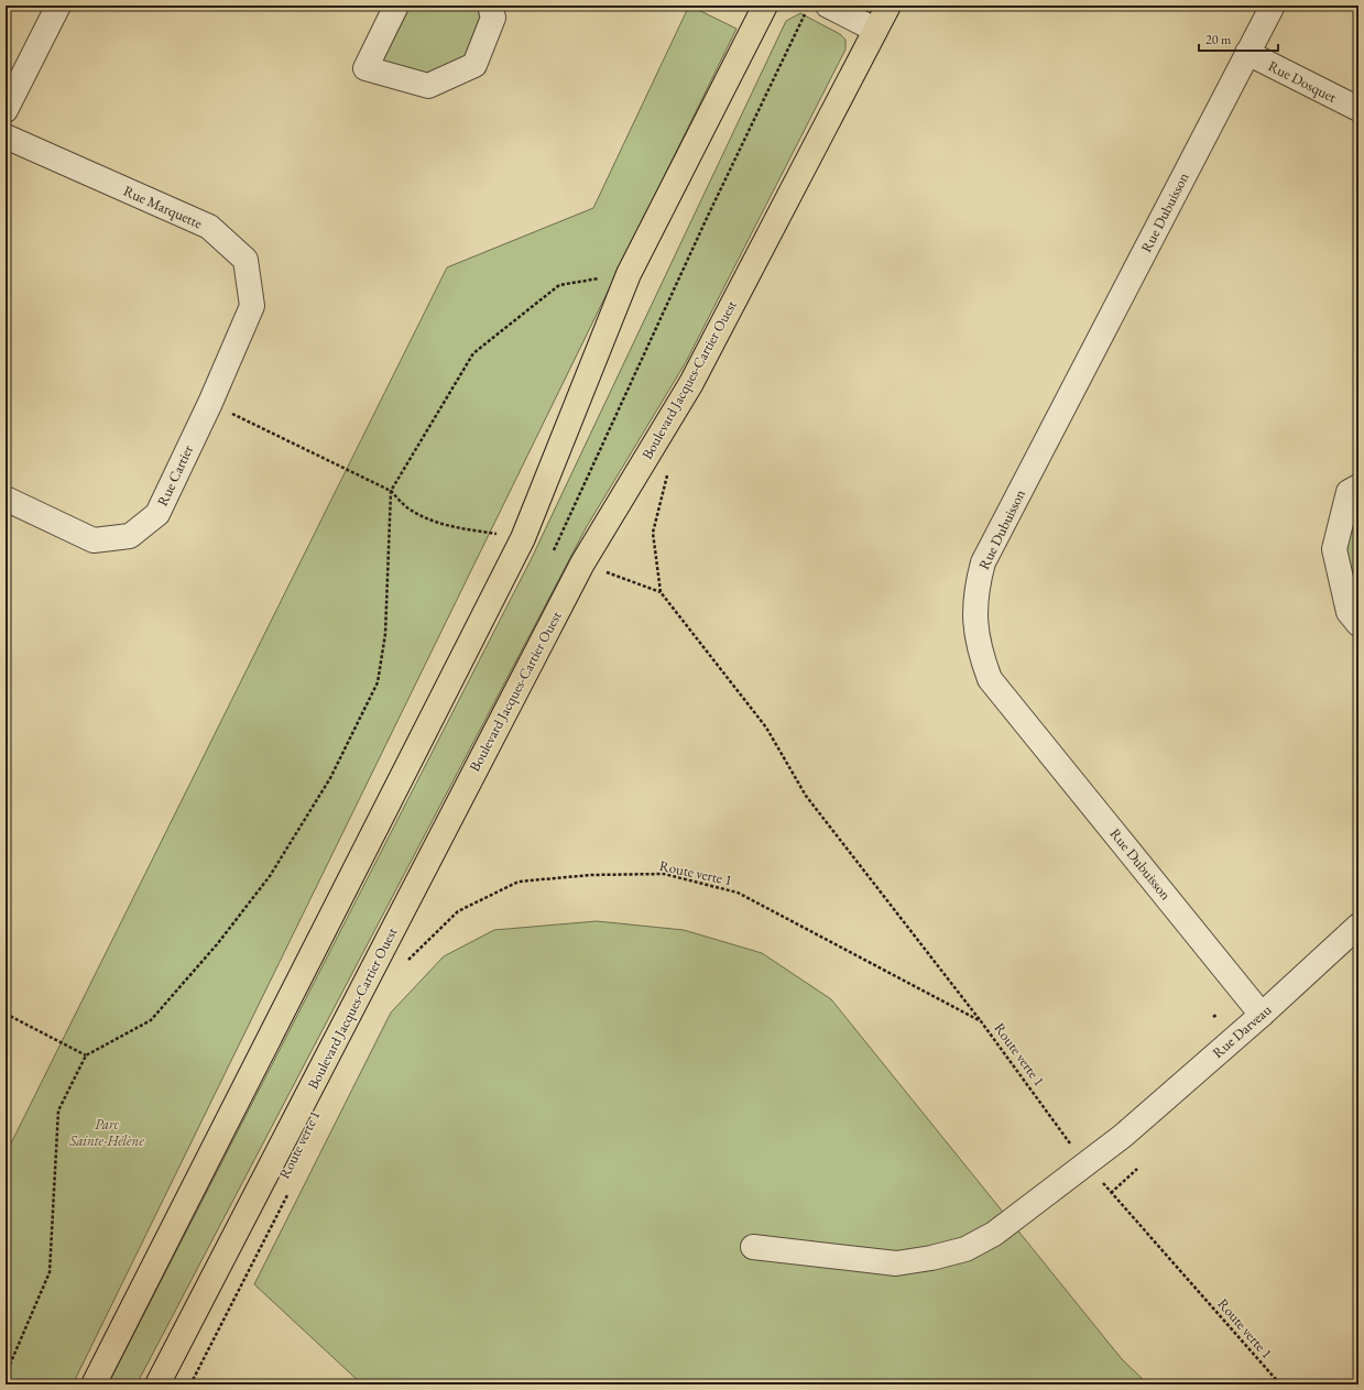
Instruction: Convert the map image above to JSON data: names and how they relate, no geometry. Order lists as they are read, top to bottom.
{
  "streets": {
    "main road": ["Boulevard Jacques-Cartier Ouest"],
    "street": [
      "Rue Dosquet",
      "Rue Marquette",
      "Rue Dubuisson",
      "Rue Cartier",
      "Rue Darveau"
    ],
    "path": ["Route verte 1"]
  },
  "crossings": [
    ["Rue Dosquet", "Rue Dubuisson"],
    ["Rue Marquette", "Rue Cartier"],
    ["Rue Dubuisson", "Rue Darveau"],
    ["Route verte 1", "Rue Darveau"]
  ],
  "parks": ["Parc Sainte-Hélène"],
  "scale_bar": "20 m"
}
